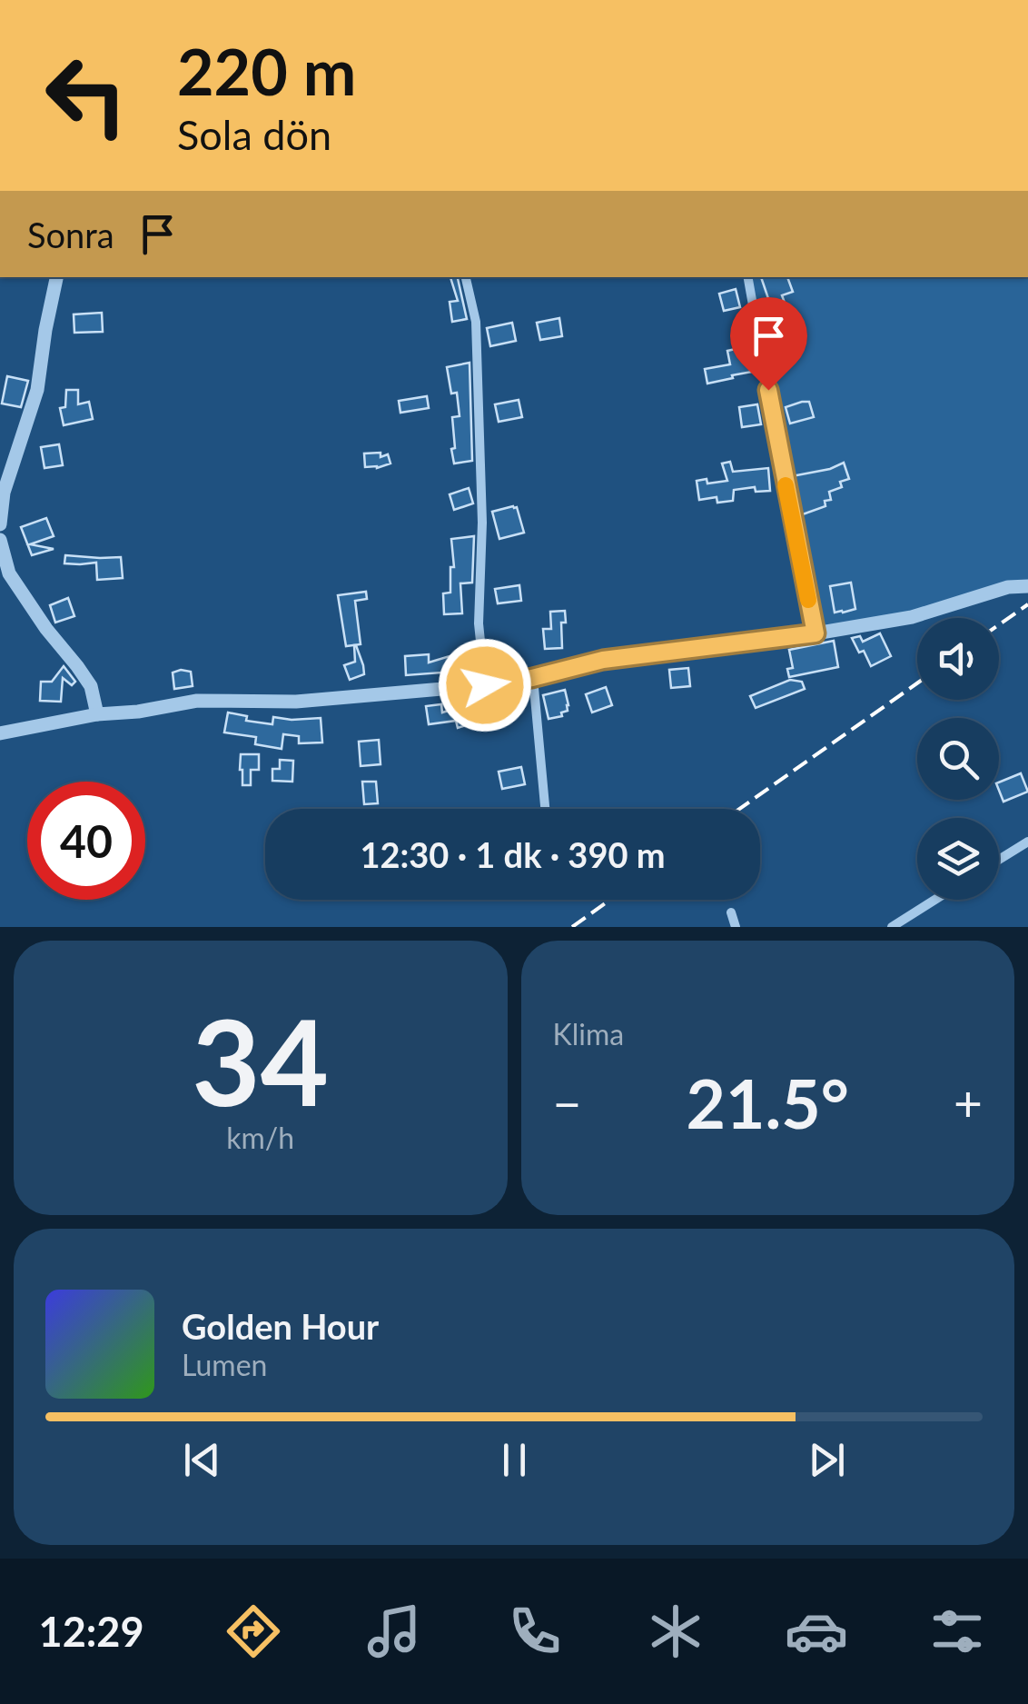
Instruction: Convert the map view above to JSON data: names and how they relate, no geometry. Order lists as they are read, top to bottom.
{
  "page": {
    "turn": ["220 m", "Sola dön"],
    "then": "Sonra",
    "limit": "40",
    "trip": "12:30 · 1 dk · 390 m",
    "tile": [
      ["34", "km/h"],
      "Klima"
    ],
    "heat": ["−", "21.5°", "+"],
    "song": ["Golden Hour", "Lumen"],
    "tabs": "12:29"
  }
}
